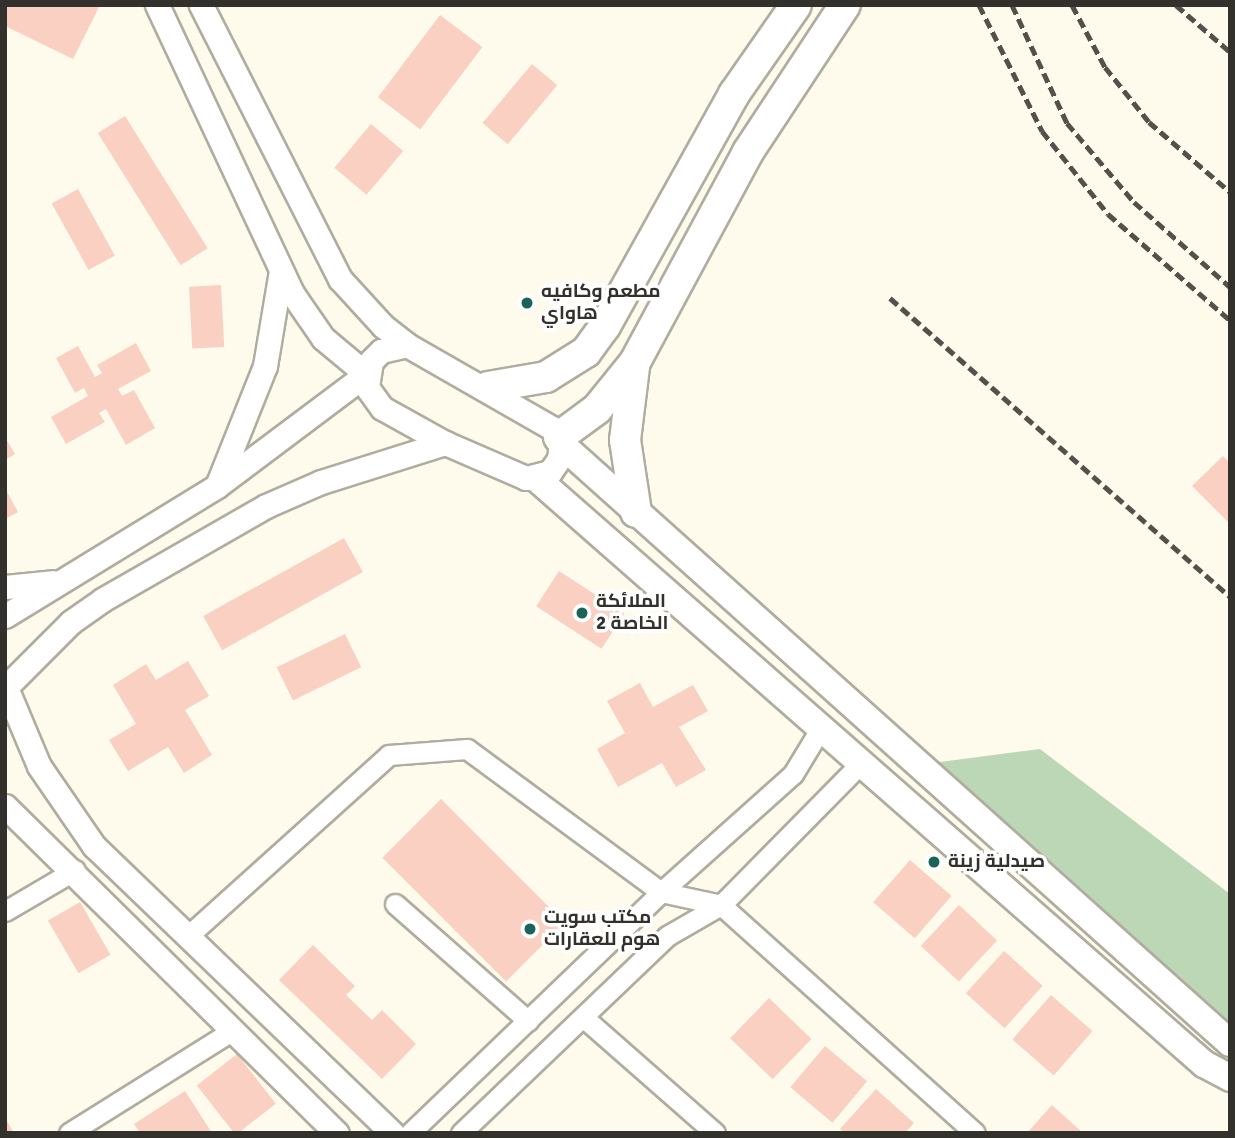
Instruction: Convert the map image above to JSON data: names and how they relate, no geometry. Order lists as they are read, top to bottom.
{
  "places": [
    "مطعم وكافيه هاواي",
    "الملائكة الخاصة 2",
    "صيدلية زينة",
    "مكتب سويت هوم للعقارات"
  ]
}
